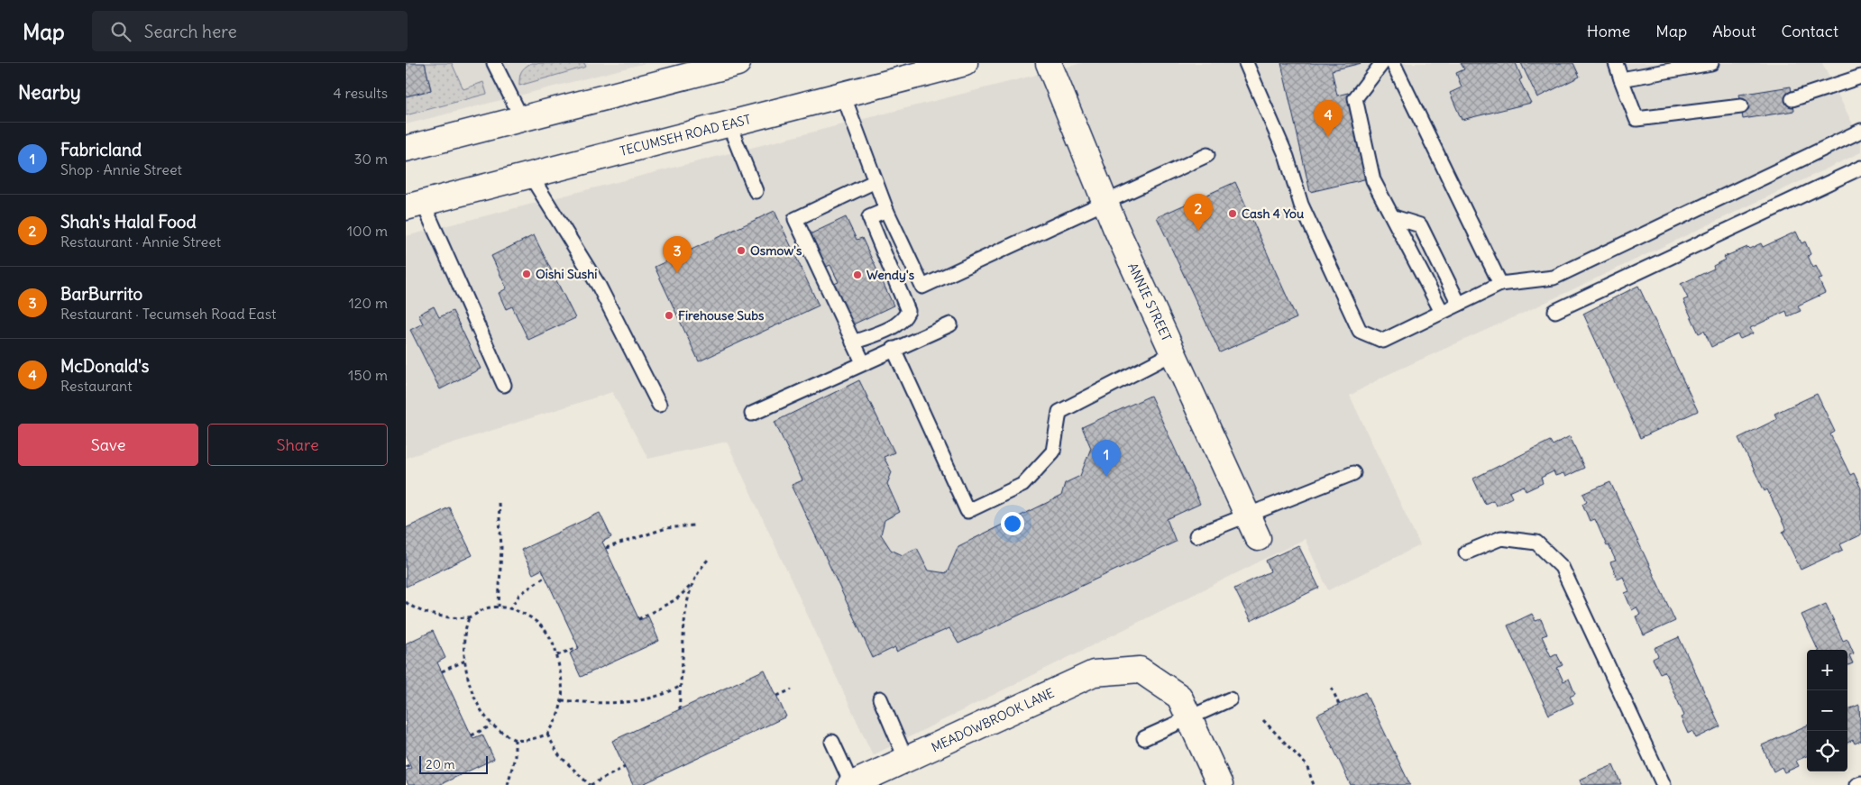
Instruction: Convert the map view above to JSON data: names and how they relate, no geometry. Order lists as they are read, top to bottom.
{
  "streets": {
    "street": ["TECUMSEH ROAD EAST", "ANNIE STREET", "MEADOWBROOK LANE"]
  },
  "places": [
    "Cash 4 You",
    "Osmow's",
    "Oishi Sushi",
    "Wendy's",
    "Firehouse Subs"
  ],
  "scale_bar": "20 m",
  "page": {
    "header": "Map",
    "search": "Search here",
    "nav": [
      "Home",
      "Map",
      "About",
      "Contact"
    ],
    "heading": ["Nearby", "4 results"],
    "pins": [
      "4",
      "2",
      "3",
      "1"
    ],
    "list": [
      {
        "mark": "1",
        "name": "Fabricland",
        "note": "Shop · Annie Street",
        "value": "30 m"
      },
      {
        "mark": "2",
        "name": "Shah's Halal Food",
        "note": "Restaurant · Annie Street",
        "value": "100 m"
      },
      {
        "mark": "3",
        "name": "BarBurrito",
        "note": "Restaurant · Tecumseh Road East",
        "value": "120 m"
      },
      {
        "mark": "4",
        "name": "McDonald's",
        "note": "Restaurant",
        "value": "150 m"
      }
    ],
    "buttons": ["Save", "Share"],
    "map_buttons": ["+", "−"],
    "scale": "20 m"
  }
}
